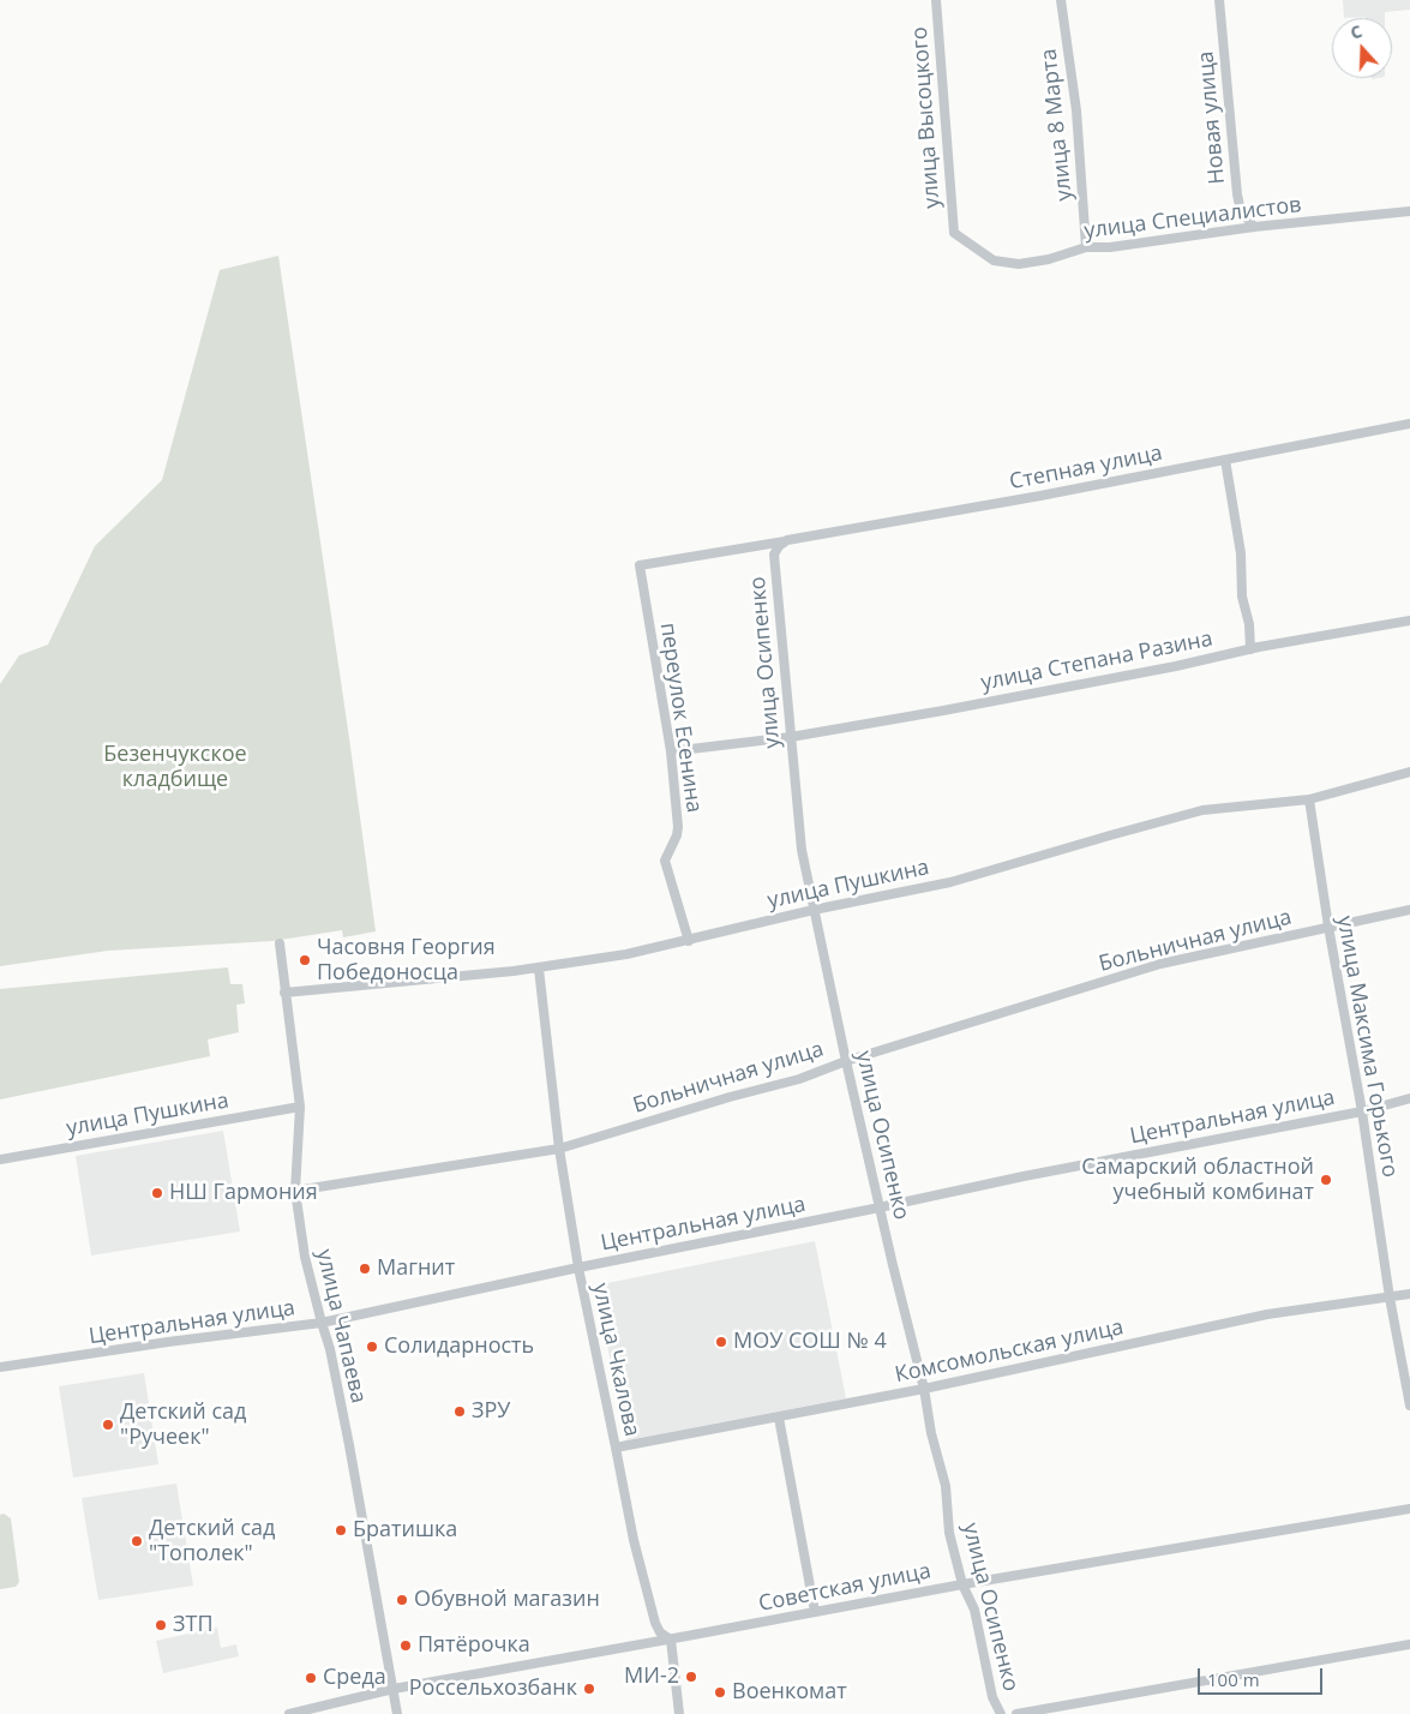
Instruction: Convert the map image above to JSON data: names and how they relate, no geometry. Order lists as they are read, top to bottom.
{
  "streets": {
    "street": [
      "улица Высоцкого",
      "Новая улица",
      "улица 8 Марта",
      "улица Специалистов",
      "Степная улица",
      "улица Степана Разина",
      "улица Осипенко",
      "переулок Есенина",
      "улица Пушкина",
      "Больничная улица",
      "улица Максима Горького",
      "Центральная улица",
      "улица Чапаева",
      "Комсомольская улица",
      "улица Чкалова",
      "Советская улица"
    ]
  },
  "crossings": [
    ["улица Высоцкого", "улица Специалистов"],
    ["Новая улица", "улица Специалистов"],
    ["улица 8 Марта", "улица Специалистов"],
    ["Степная улица", "улица Осипенко"],
    ["Степная улица", "переулок Есенина"],
    ["улица Степана Разина", "улица Осипенко"],
    ["улица Степана Разина", "переулок Есенина"],
    ["улица Осипенко", "улица Пушкина"],
    ["улица Осипенко", "Больничная улица"],
    ["улица Осипенко", "Центральная улица"],
    ["улица Осипенко", "Комсомольская улица"],
    ["улица Осипенко", "Советская улица"],
    ["переулок Есенина", "улица Пушкина"],
    ["улица Пушкина", "улица Максима Горького"],
    ["улица Пушкина", "улица Чапаева"],
    ["улица Пушкина", "улица Чкалова"],
    ["Больничная улица", "улица Максима Горького"],
    ["Больничная улица", "улица Чапаева"],
    ["Больничная улица", "улица Чкалова"],
    ["улица Максима Горького", "Центральная улица"],
    ["улица Максима Горького", "Комсомольская улица"],
    ["Центральная улица", "улица Чапаева"],
    ["Центральная улица", "улица Чкалова"],
    ["улица Чапаева", "Советская улица"],
    ["Комсомольская улица", "улица Чкалова"],
    ["улица Чкалова", "Советская улица"]
  ],
  "parks": ["Безенчукское кладбище"],
  "places": [
    "Часовня Георгия Победоносца",
    "Самарский областной учебный комбинат",
    "НШ Гармония",
    "Магнит",
    "МОУ СОШ № 4",
    "Солидарность",
    "ЗРУ",
    "Детский сад \"Ручеек\"",
    "Братишка",
    "Детский сад \"Тополек\"",
    "Обувной магазин",
    "ЗТП",
    "Пятёрочка",
    "МИ-2",
    "Среда",
    "Россельхозбанк",
    "Военкомат"
  ],
  "scale_bar": "100 m",
  "north": "top"
}
